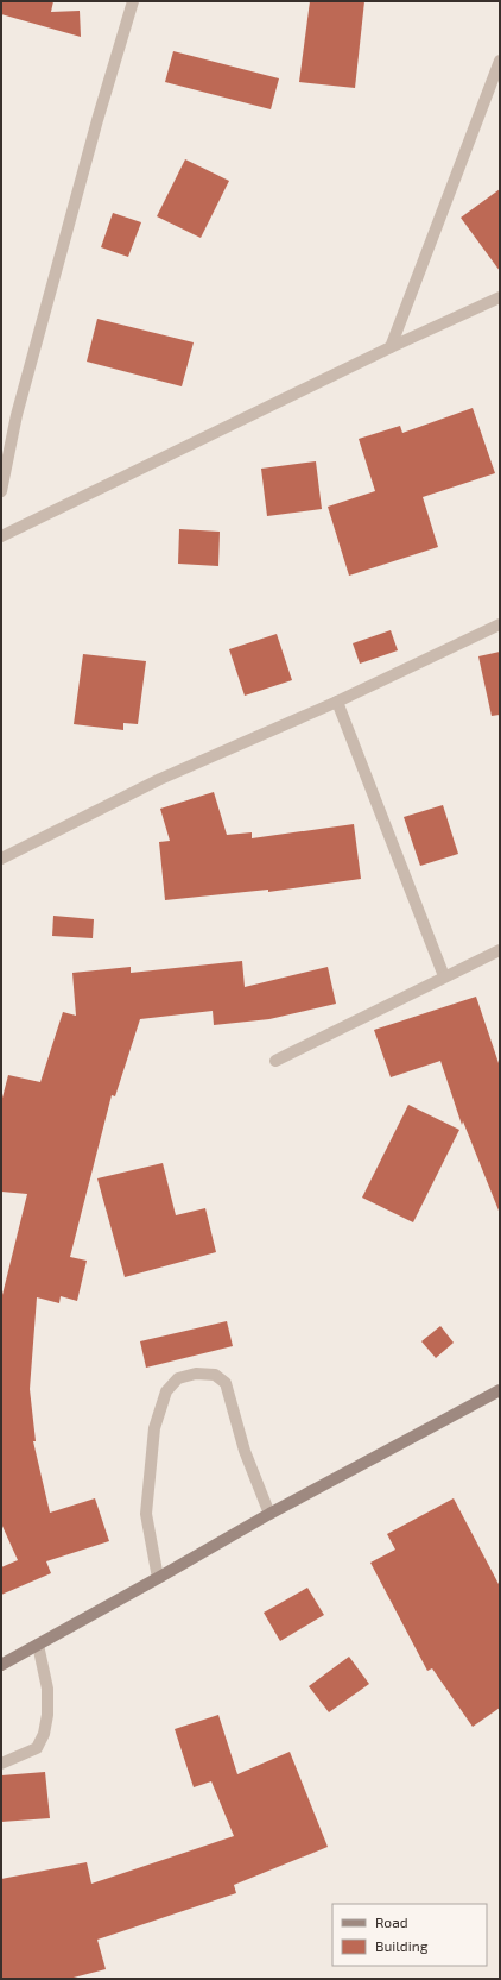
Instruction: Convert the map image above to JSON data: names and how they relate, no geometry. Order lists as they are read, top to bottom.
{
  "legend": ["Road", "Building"]
}
